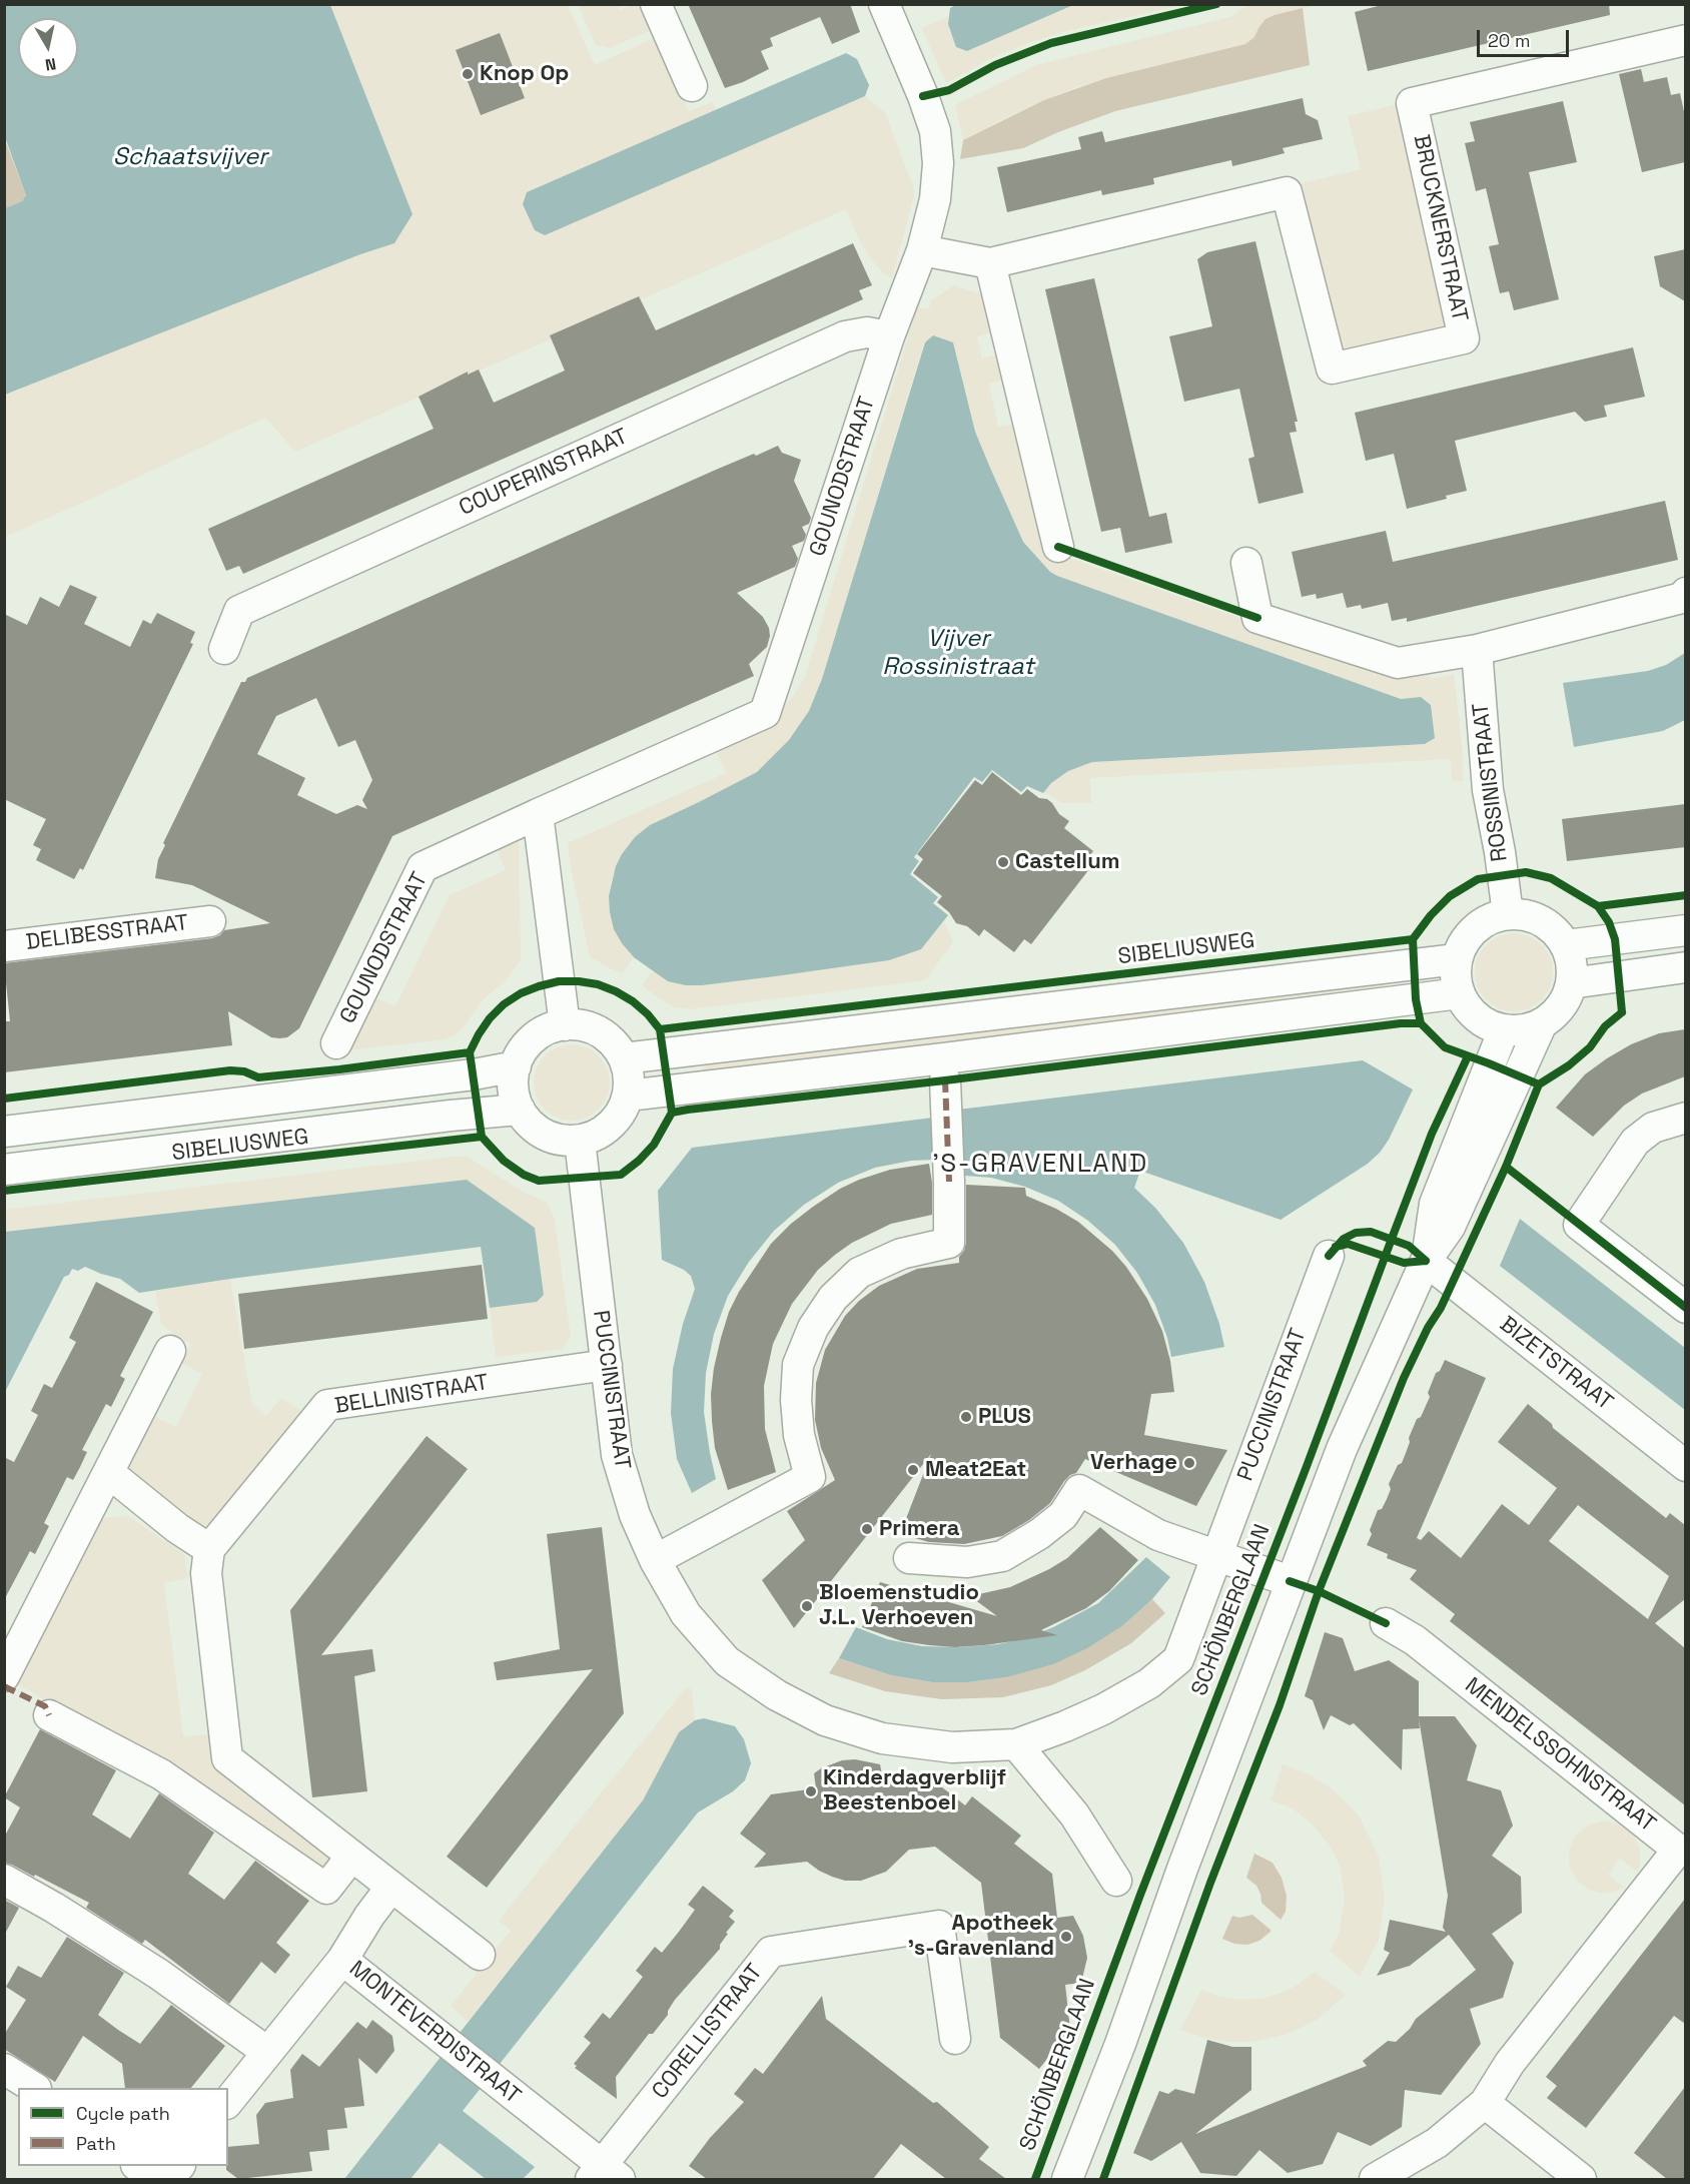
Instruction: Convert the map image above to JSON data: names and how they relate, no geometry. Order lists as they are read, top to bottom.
{
  "streets": {
    "street": [
      "BRUCKNERSTRAAT",
      "COUPERINSTRAAT",
      "GOUNODSTRAAT",
      "ROSSINISTRAAT",
      "DELIBESSTRAAT",
      "SIBELIUSWEG",
      "BIZETSTRAAT",
      "PUCCINISTRAAT",
      "BELLINISTRAAT",
      "SCHÖNBERGLAAN",
      "MENDELSSOHNSTRAAT",
      "CORELLISTRAAT",
      "MONTEVERDISTRAAT"
    ]
  },
  "crossings": [
    ["BRUCKNERSTRAAT", "GOUNODSTRAAT"],
    ["COUPERINSTRAAT", "GOUNODSTRAAT"],
    ["ROSSINISTRAAT", "SIBELIUSWEG"],
    ["ROSSINISTRAAT", "SCHÖNBERGLAAN"],
    ["SIBELIUSWEG", "PUCCINISTRAAT"],
    ["SIBELIUSWEG", "SCHÖNBERGLAAN"],
    ["BIZETSTRAAT", "SCHÖNBERGLAAN"],
    ["PUCCINISTRAAT", "BELLINISTRAAT"],
    ["CORELLISTRAAT", "MONTEVERDISTRAAT"]
  ],
  "districts": ["'S-GRAVENLAND"],
  "water": ["Schaatsvijver", "Vijver Rossinistraat"],
  "places": [
    "Knop Op",
    "Castellum",
    "PLUS",
    "Verhage",
    "Meat2Eat",
    "Primera",
    "Bloemenstudio J.L. Verhoeven",
    "Kinderdagverblijf Beestenboel",
    "Apotheek 's-Gravenland"
  ],
  "legend": ["Cycle path", "Path"],
  "scale_bar": "20 m",
  "north": "bottom"
}
